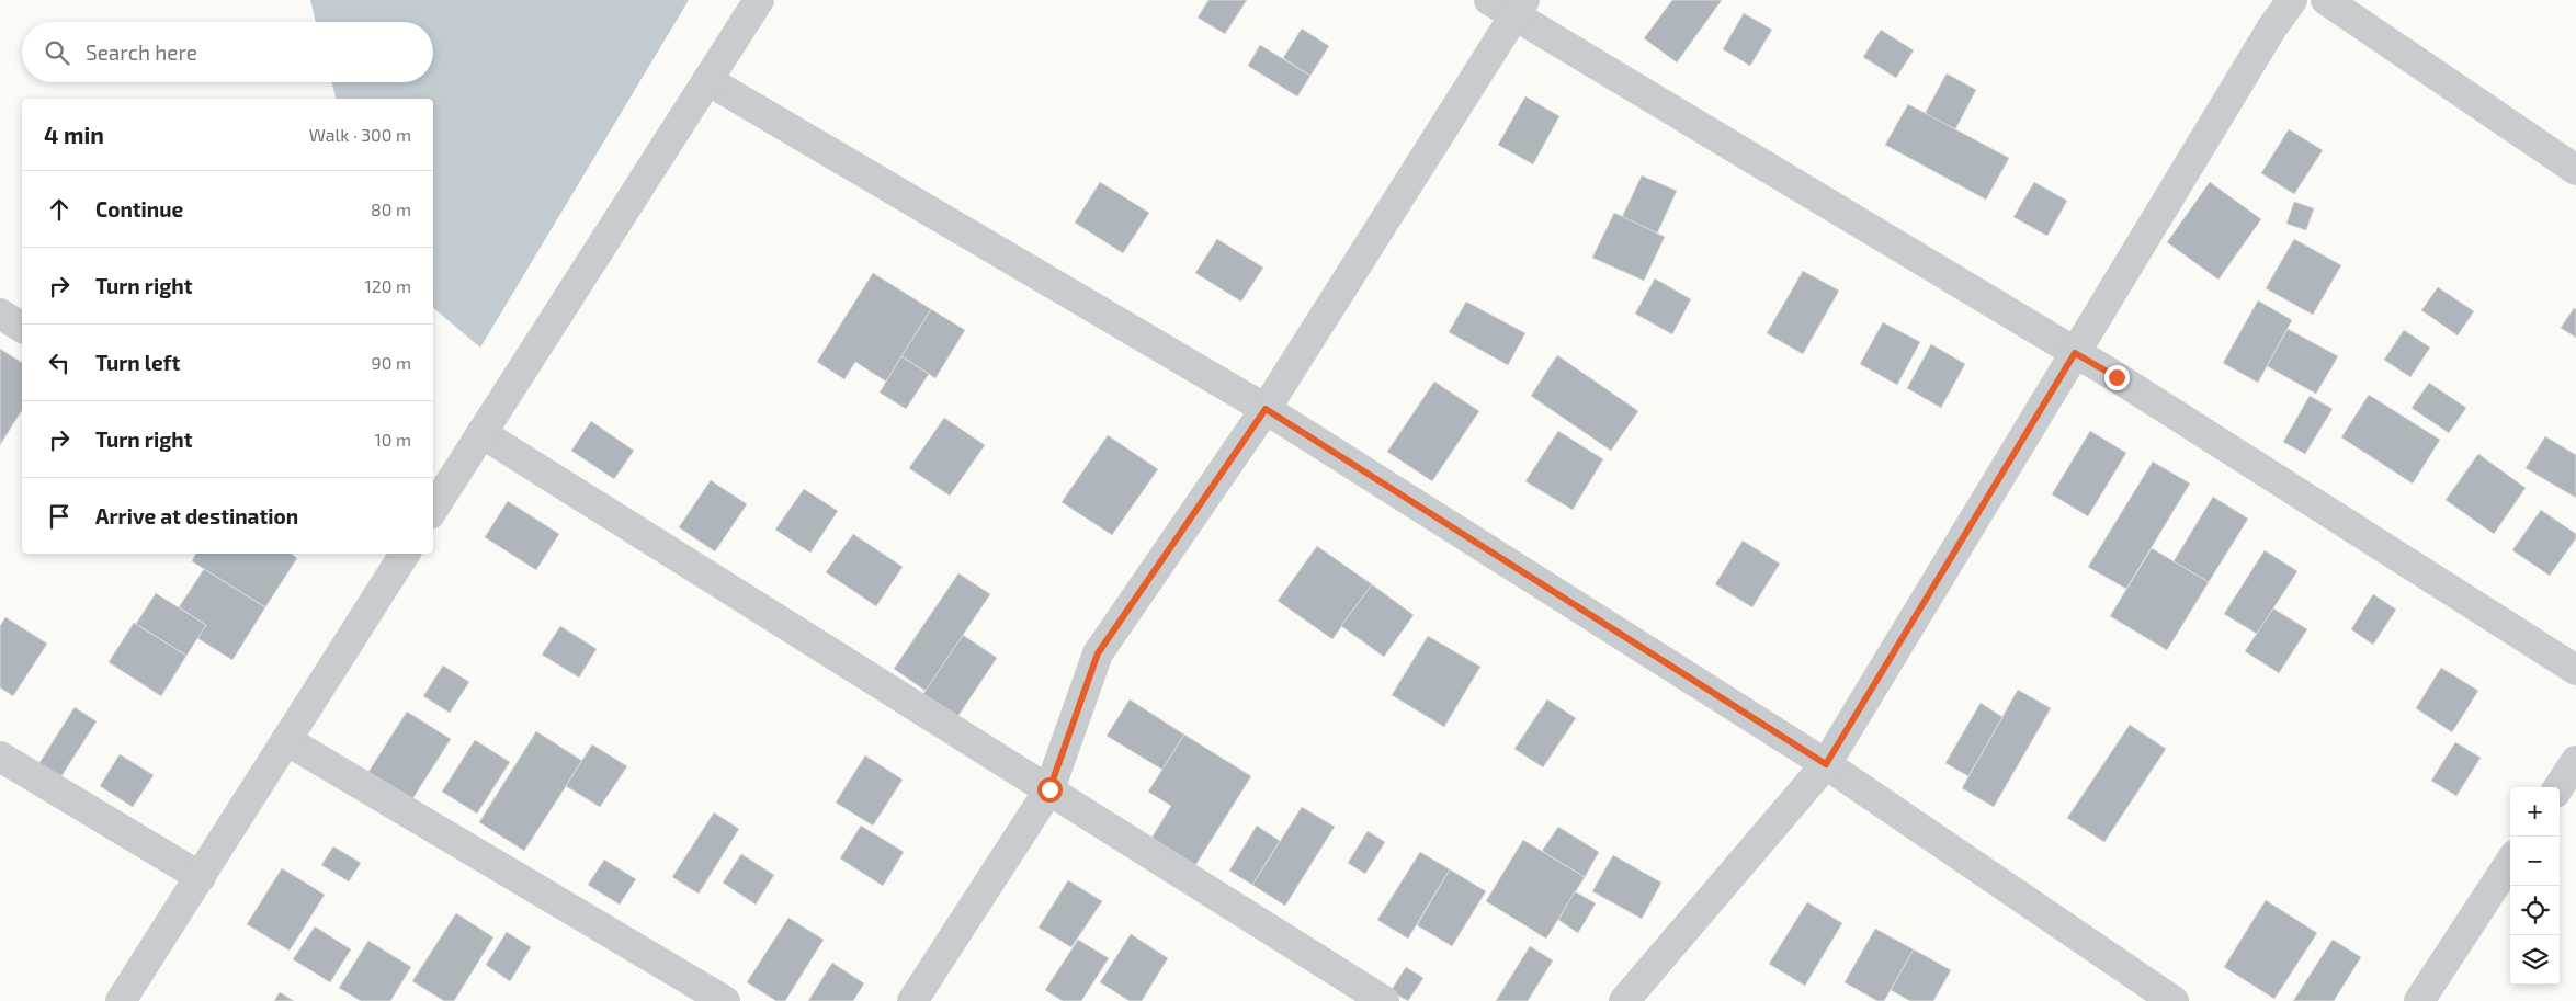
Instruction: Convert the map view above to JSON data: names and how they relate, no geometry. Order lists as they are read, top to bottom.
{
  "page": {
    "search": "Search here",
    "heading": ["4 min", "Walk · 300 m"],
    "list": [
      ["Continue", "80 m"],
      ["Turn right", "120 m"],
      ["Turn left", "90 m"],
      ["Turn right", "10 m"],
      "Arrive at destination"
    ],
    "map_buttons": ["+", "−"]
  }
}
